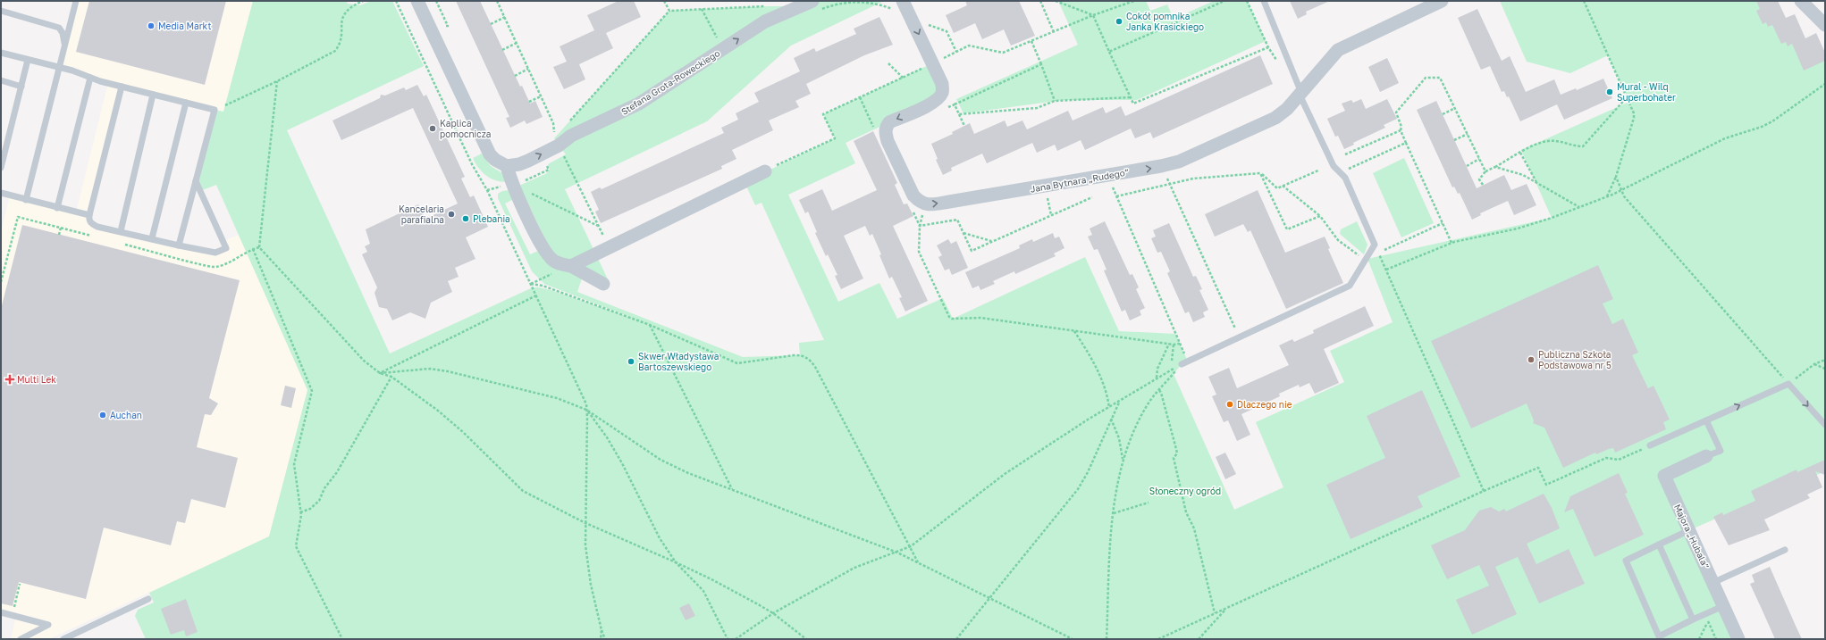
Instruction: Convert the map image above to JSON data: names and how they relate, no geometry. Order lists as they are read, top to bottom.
{
  "streets": {
    "street": ["Stefana Grota-Roweckiego", "Jana Bytnara „Rudego”", "Majora „Hubala”"]
  },
  "one_way": ["Jana Bytnara „Rudego”"],
  "parks": ["Słoneczny ogród"],
  "places": {
    "other": [
      "Cokół pomnika Janka Krasickiego",
      "Media Markt",
      "Mural - Wilq Superbohater",
      "Kaplica pomocnicza",
      "Kancelaria parafialna",
      "Plebania",
      "Publiczna Szkoła Podstawowa nr 5",
      "Skwer Władysława Bartoszewskiego",
      "Dlaczego nie",
      "Auchan"
    ],
    "health": ["Multi Lek"]
  }
}
